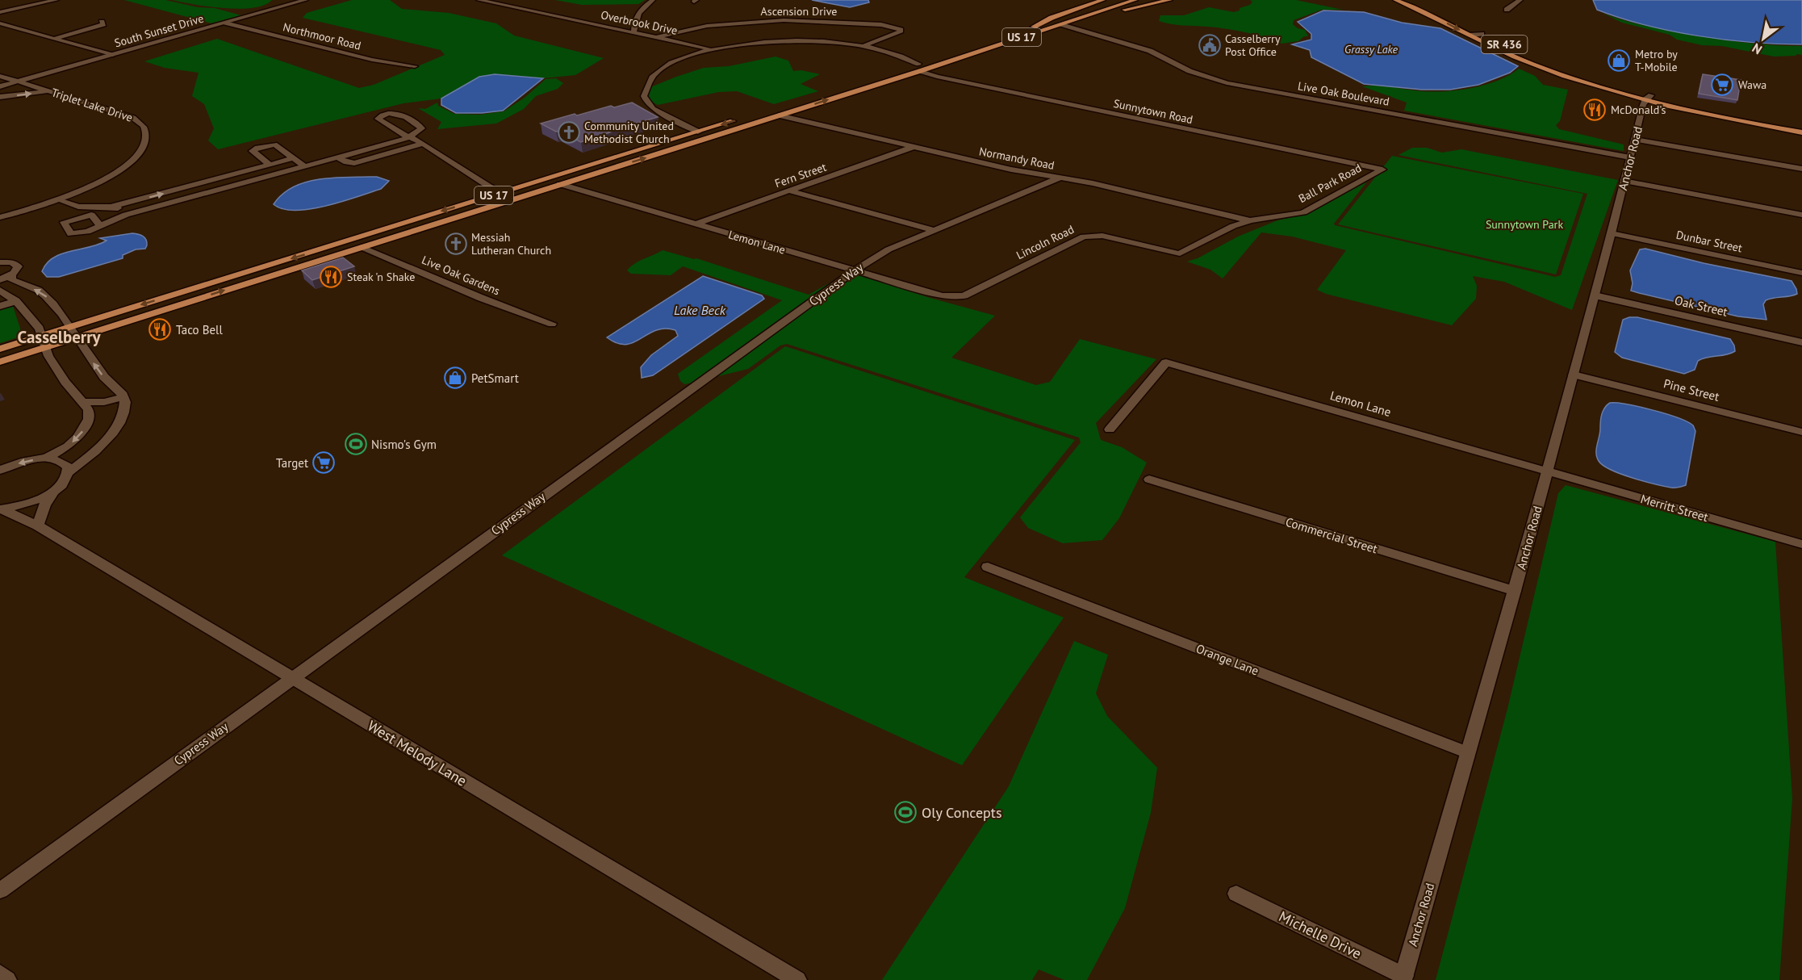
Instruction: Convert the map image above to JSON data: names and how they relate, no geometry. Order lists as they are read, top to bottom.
{
  "streets": {
    "main road": ["US 17", "SR 436"],
    "street": [
      "Ascension Drive",
      "Overbrook Drive",
      "South Sunset Drive",
      "Northmoor Road",
      "Live Oak Boulevard",
      "Triplet Lake Drive",
      "Sunnytown Road",
      "Normandy Road",
      "Anchor Road",
      "Fern Street",
      "Ball Park Road",
      "Dunbar Street",
      "Lemon Lane",
      "Lincoln Road",
      "Live Oak Gardens",
      "Cypress Way",
      "Oak Street",
      "Pine Street",
      "Merritt Street",
      "Commercial Street",
      "Orange Lane",
      "West Melody Lane",
      "Michelle Drive"
    ]
  },
  "crossings": [
    ["Ascension Drive", "Overbrook Drive"],
    ["Ascension Drive", "Sunnytown Road"],
    ["Overbrook Drive", "Sunnytown Road"],
    ["South Sunset Drive", "Northmoor Road"],
    ["South Sunset Drive", "Triplet Lake Drive"],
    ["US 17", "Live Oak Boulevard"],
    ["US 17", "Sunnytown Road"],
    ["US 17", "Normandy Road"],
    ["US 17", "Lemon Lane"],
    ["US 17", "Live Oak Gardens"],
    ["SR 436", "Anchor Road"],
    ["Live Oak Boulevard", "Anchor Road"],
    ["Sunnytown Road", "Ball Park Road"],
    ["Normandy Road", "Fern Street"],
    ["Normandy Road", "Ball Park Road"],
    ["Normandy Road", "Cypress Way"],
    ["Anchor Road", "Dunbar Street"],
    ["Anchor Road", "Lemon Lane"],
    ["Anchor Road", "Oak Street"],
    ["Anchor Road", "Pine Street"],
    ["Anchor Road", "Merritt Street"],
    ["Anchor Road", "Commercial Street"],
    ["Anchor Road", "Orange Lane"],
    ["Anchor Road", "Michelle Drive"],
    ["Fern Street", "Lemon Lane"],
    ["Ball Park Road", "Lincoln Road"],
    ["Lemon Lane", "Lincoln Road"],
    ["Lemon Lane", "Cypress Way"],
    ["Lemon Lane", "Merritt Street"],
    ["Cypress Way", "West Melody Lane"]
  ],
  "districts": ["Casselberry"],
  "water": ["Grassy Lake", "Lake Beck"],
  "parks": ["Sunnytown Park"],
  "places": {
    "public building": ["Casselberry Post Office"],
    "shop": ["Metro by T-Mobile", "PetSmart"],
    "supermarket": ["Wawa", "Target"],
    "restaurant": ["McDonald's", "Steak 'n Shake", "Taco Bell"],
    "church": ["Community United Methodist Church", "Messiah Lutheran Church"],
    "sports": ["Nismo's Gym", "Oly Concepts"]
  },
  "north": "bottom left"
}
